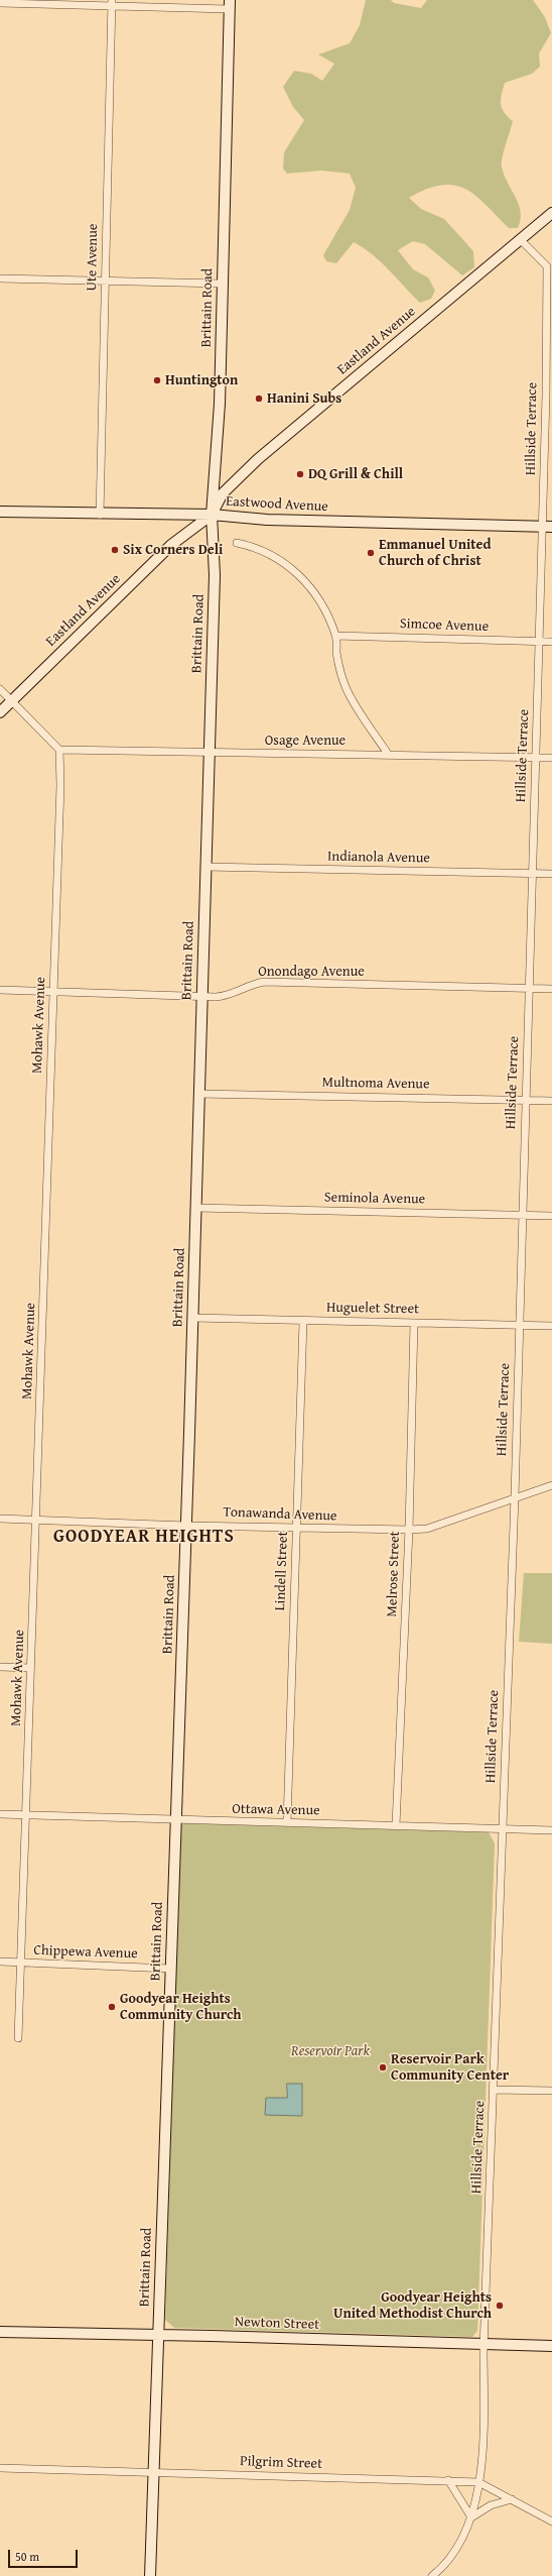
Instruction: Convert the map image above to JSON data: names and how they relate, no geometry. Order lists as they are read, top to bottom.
{
  "streets": {
    "main road": [
      "Brittain Road",
      "Eastland Avenue",
      "Eastwood Avenue",
      "Newton Street"
    ],
    "street": [
      "Ute Avenue",
      "Hillside Terrace",
      "Simcoe Avenue",
      "Osage Avenue",
      "Indianola Avenue",
      "Onondago Avenue",
      "Mohawk Avenue",
      "Multnoma Avenue",
      "Seminola Avenue",
      "Huguelet Street",
      "Tonawanda Avenue",
      "Lindell Street",
      "Melrose Street",
      "Ottawa Avenue",
      "Chippewa Avenue",
      "Pilgrim Street"
    ]
  },
  "crossings": [
    ["Ute Avenue", "Eastwood Avenue"],
    ["Brittain Road", "Eastland Avenue"],
    ["Brittain Road", "Eastwood Avenue"],
    ["Brittain Road", "Osage Avenue"],
    ["Brittain Road", "Indianola Avenue"],
    ["Brittain Road", "Onondago Avenue"],
    ["Brittain Road", "Multnoma Avenue"],
    ["Brittain Road", "Seminola Avenue"],
    ["Brittain Road", "Huguelet Street"],
    ["Brittain Road", "Tonawanda Avenue"],
    ["Brittain Road", "Ottawa Avenue"],
    ["Brittain Road", "Chippewa Avenue"],
    ["Brittain Road", "Newton Street"],
    ["Brittain Road", "Pilgrim Street"],
    ["Eastland Avenue", "Hillside Terrace"],
    ["Eastland Avenue", "Eastwood Avenue"],
    ["Hillside Terrace", "Eastwood Avenue"],
    ["Hillside Terrace", "Simcoe Avenue"],
    ["Hillside Terrace", "Osage Avenue"],
    ["Hillside Terrace", "Indianola Avenue"],
    ["Hillside Terrace", "Onondago Avenue"],
    ["Hillside Terrace", "Multnoma Avenue"],
    ["Hillside Terrace", "Seminola Avenue"],
    ["Hillside Terrace", "Huguelet Street"],
    ["Hillside Terrace", "Tonawanda Avenue"],
    ["Hillside Terrace", "Ottawa Avenue"],
    ["Hillside Terrace", "Newton Street"],
    ["Hillside Terrace", "Pilgrim Street"],
    ["Osage Avenue", "Mohawk Avenue"],
    ["Onondago Avenue", "Mohawk Avenue"],
    ["Mohawk Avenue", "Tonawanda Avenue"],
    ["Mohawk Avenue", "Ottawa Avenue"],
    ["Mohawk Avenue", "Chippewa Avenue"],
    ["Huguelet Street", "Lindell Street"],
    ["Huguelet Street", "Melrose Street"],
    ["Tonawanda Avenue", "Lindell Street"],
    ["Tonawanda Avenue", "Melrose Street"],
    ["Lindell Street", "Ottawa Avenue"],
    ["Melrose Street", "Ottawa Avenue"]
  ],
  "districts": ["GOODYEAR HEIGHTS"],
  "parks": ["Reservoir Park"],
  "places": [
    "Huntington",
    "Hanini Subs",
    "DQ Grill & Chill",
    "Six Corners Deli",
    "Emmanuel United Church of Christ",
    "Goodyear Heights Community Church",
    "Reservoir Park Community Center",
    "Goodyear Heights United Methodist Church"
  ],
  "scale_bar": "50 m"
}
